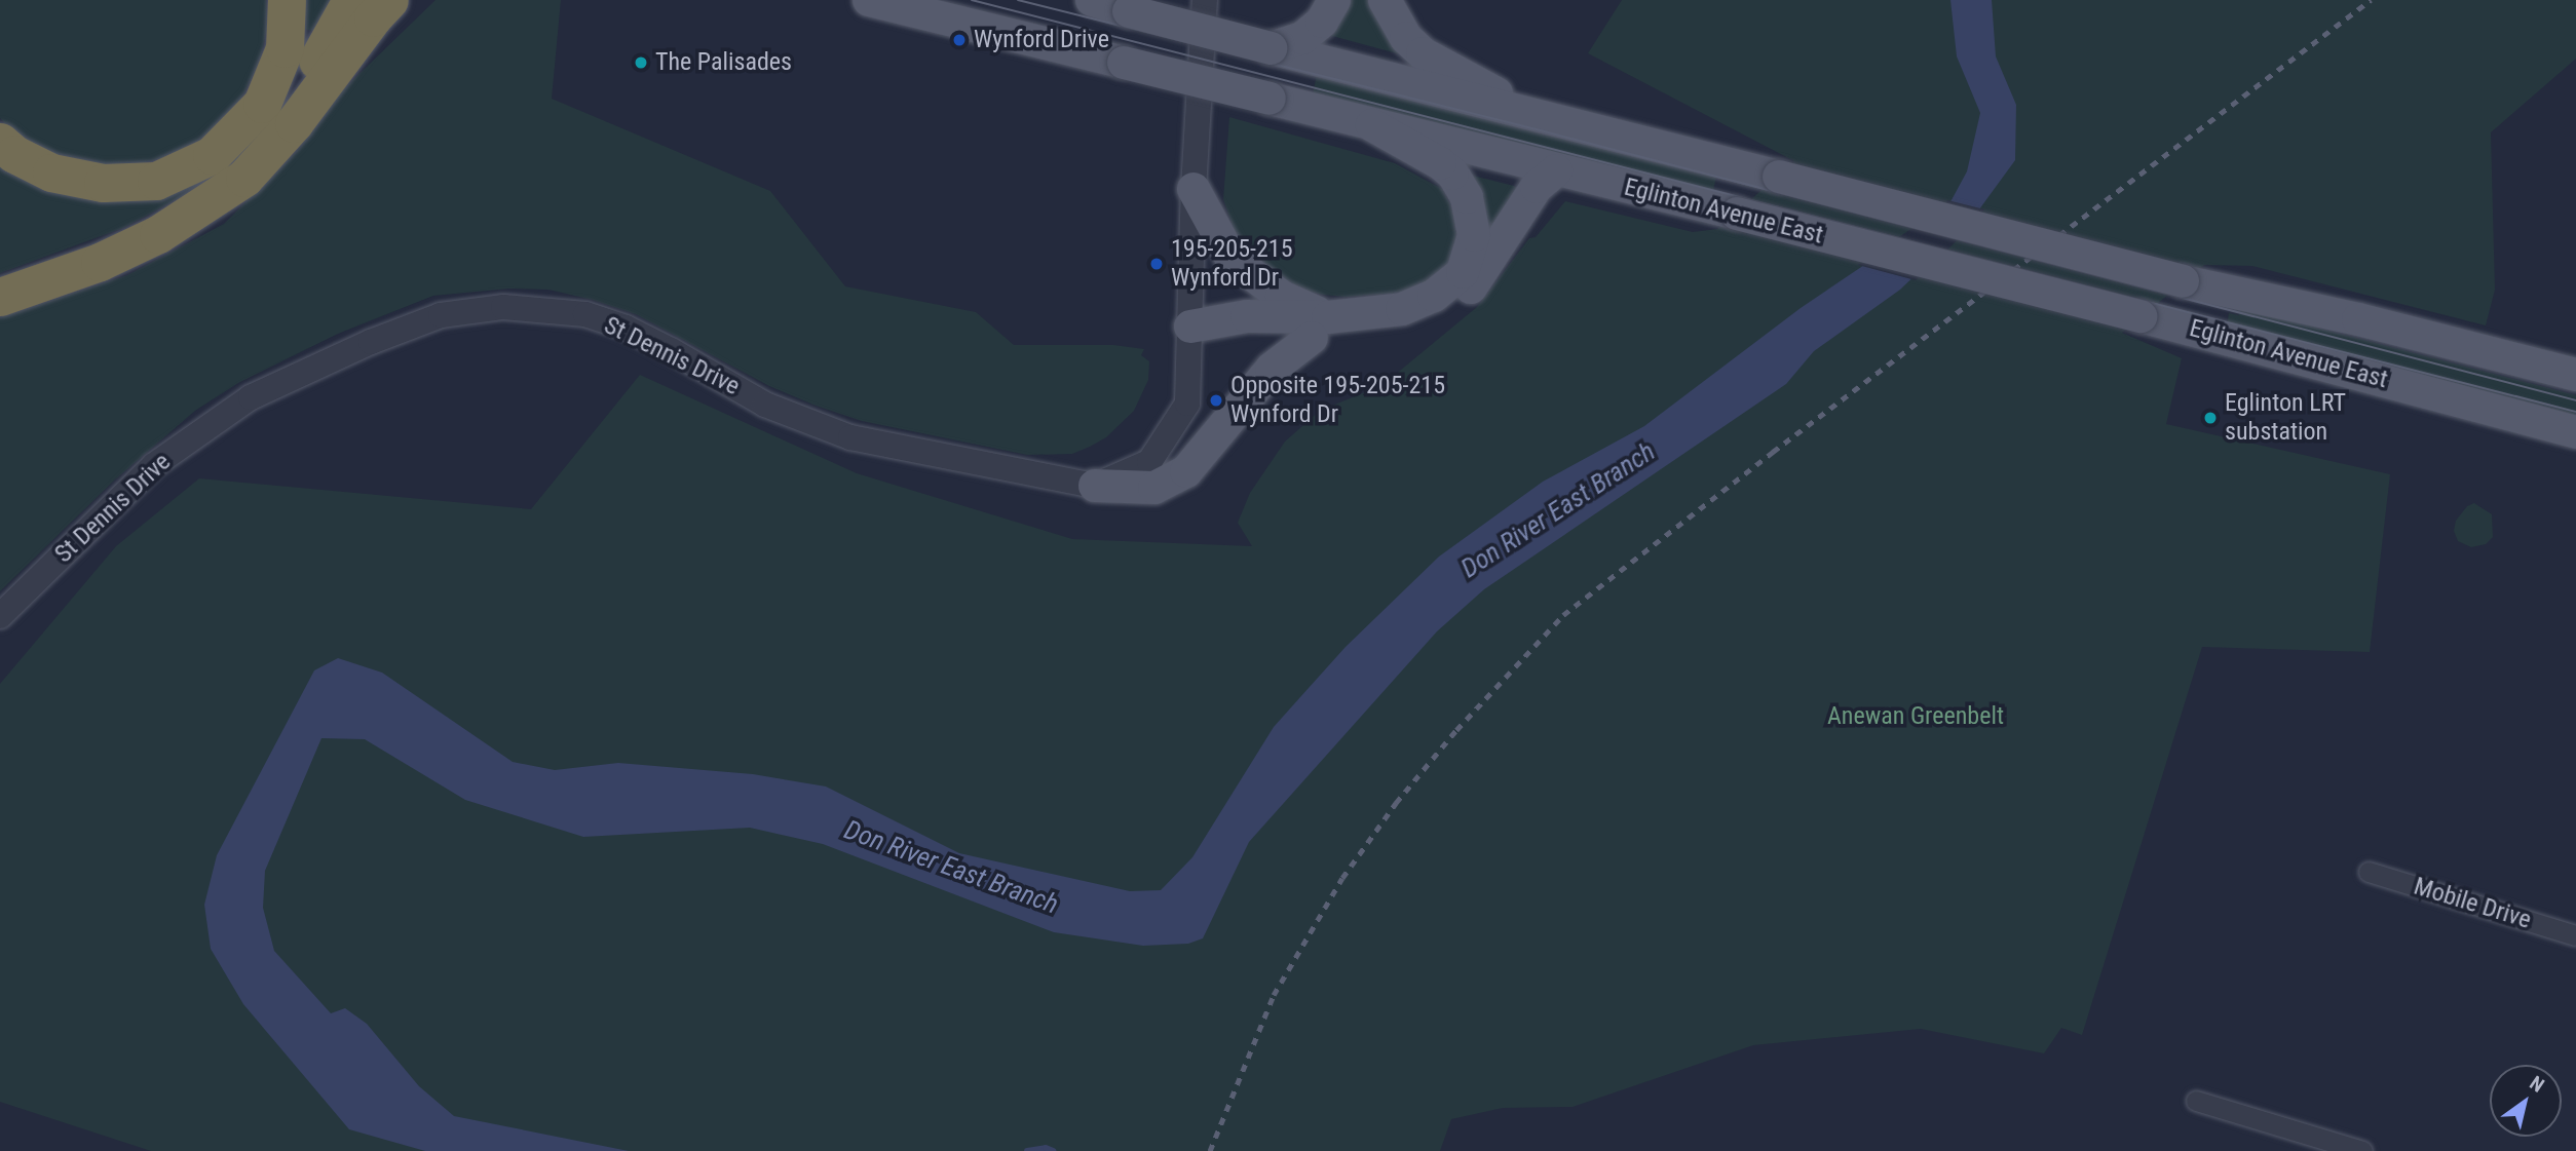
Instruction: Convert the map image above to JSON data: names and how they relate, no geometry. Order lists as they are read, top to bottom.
{
  "streets": {
    "main road": ["Eglinton Avenue East"],
    "street": ["St Dennis Drive", "Mobile Drive"]
  },
  "water": ["Don River East Branch"],
  "parks": ["Anewan Greenbelt"],
  "places": [
    "Wynford Drive",
    "The Palisades",
    "195-205-215 Wynford Dr",
    "Opposite 195-205-215 Wynford Dr",
    "Eglinton LRT substation"
  ],
  "north": "top right"
}
